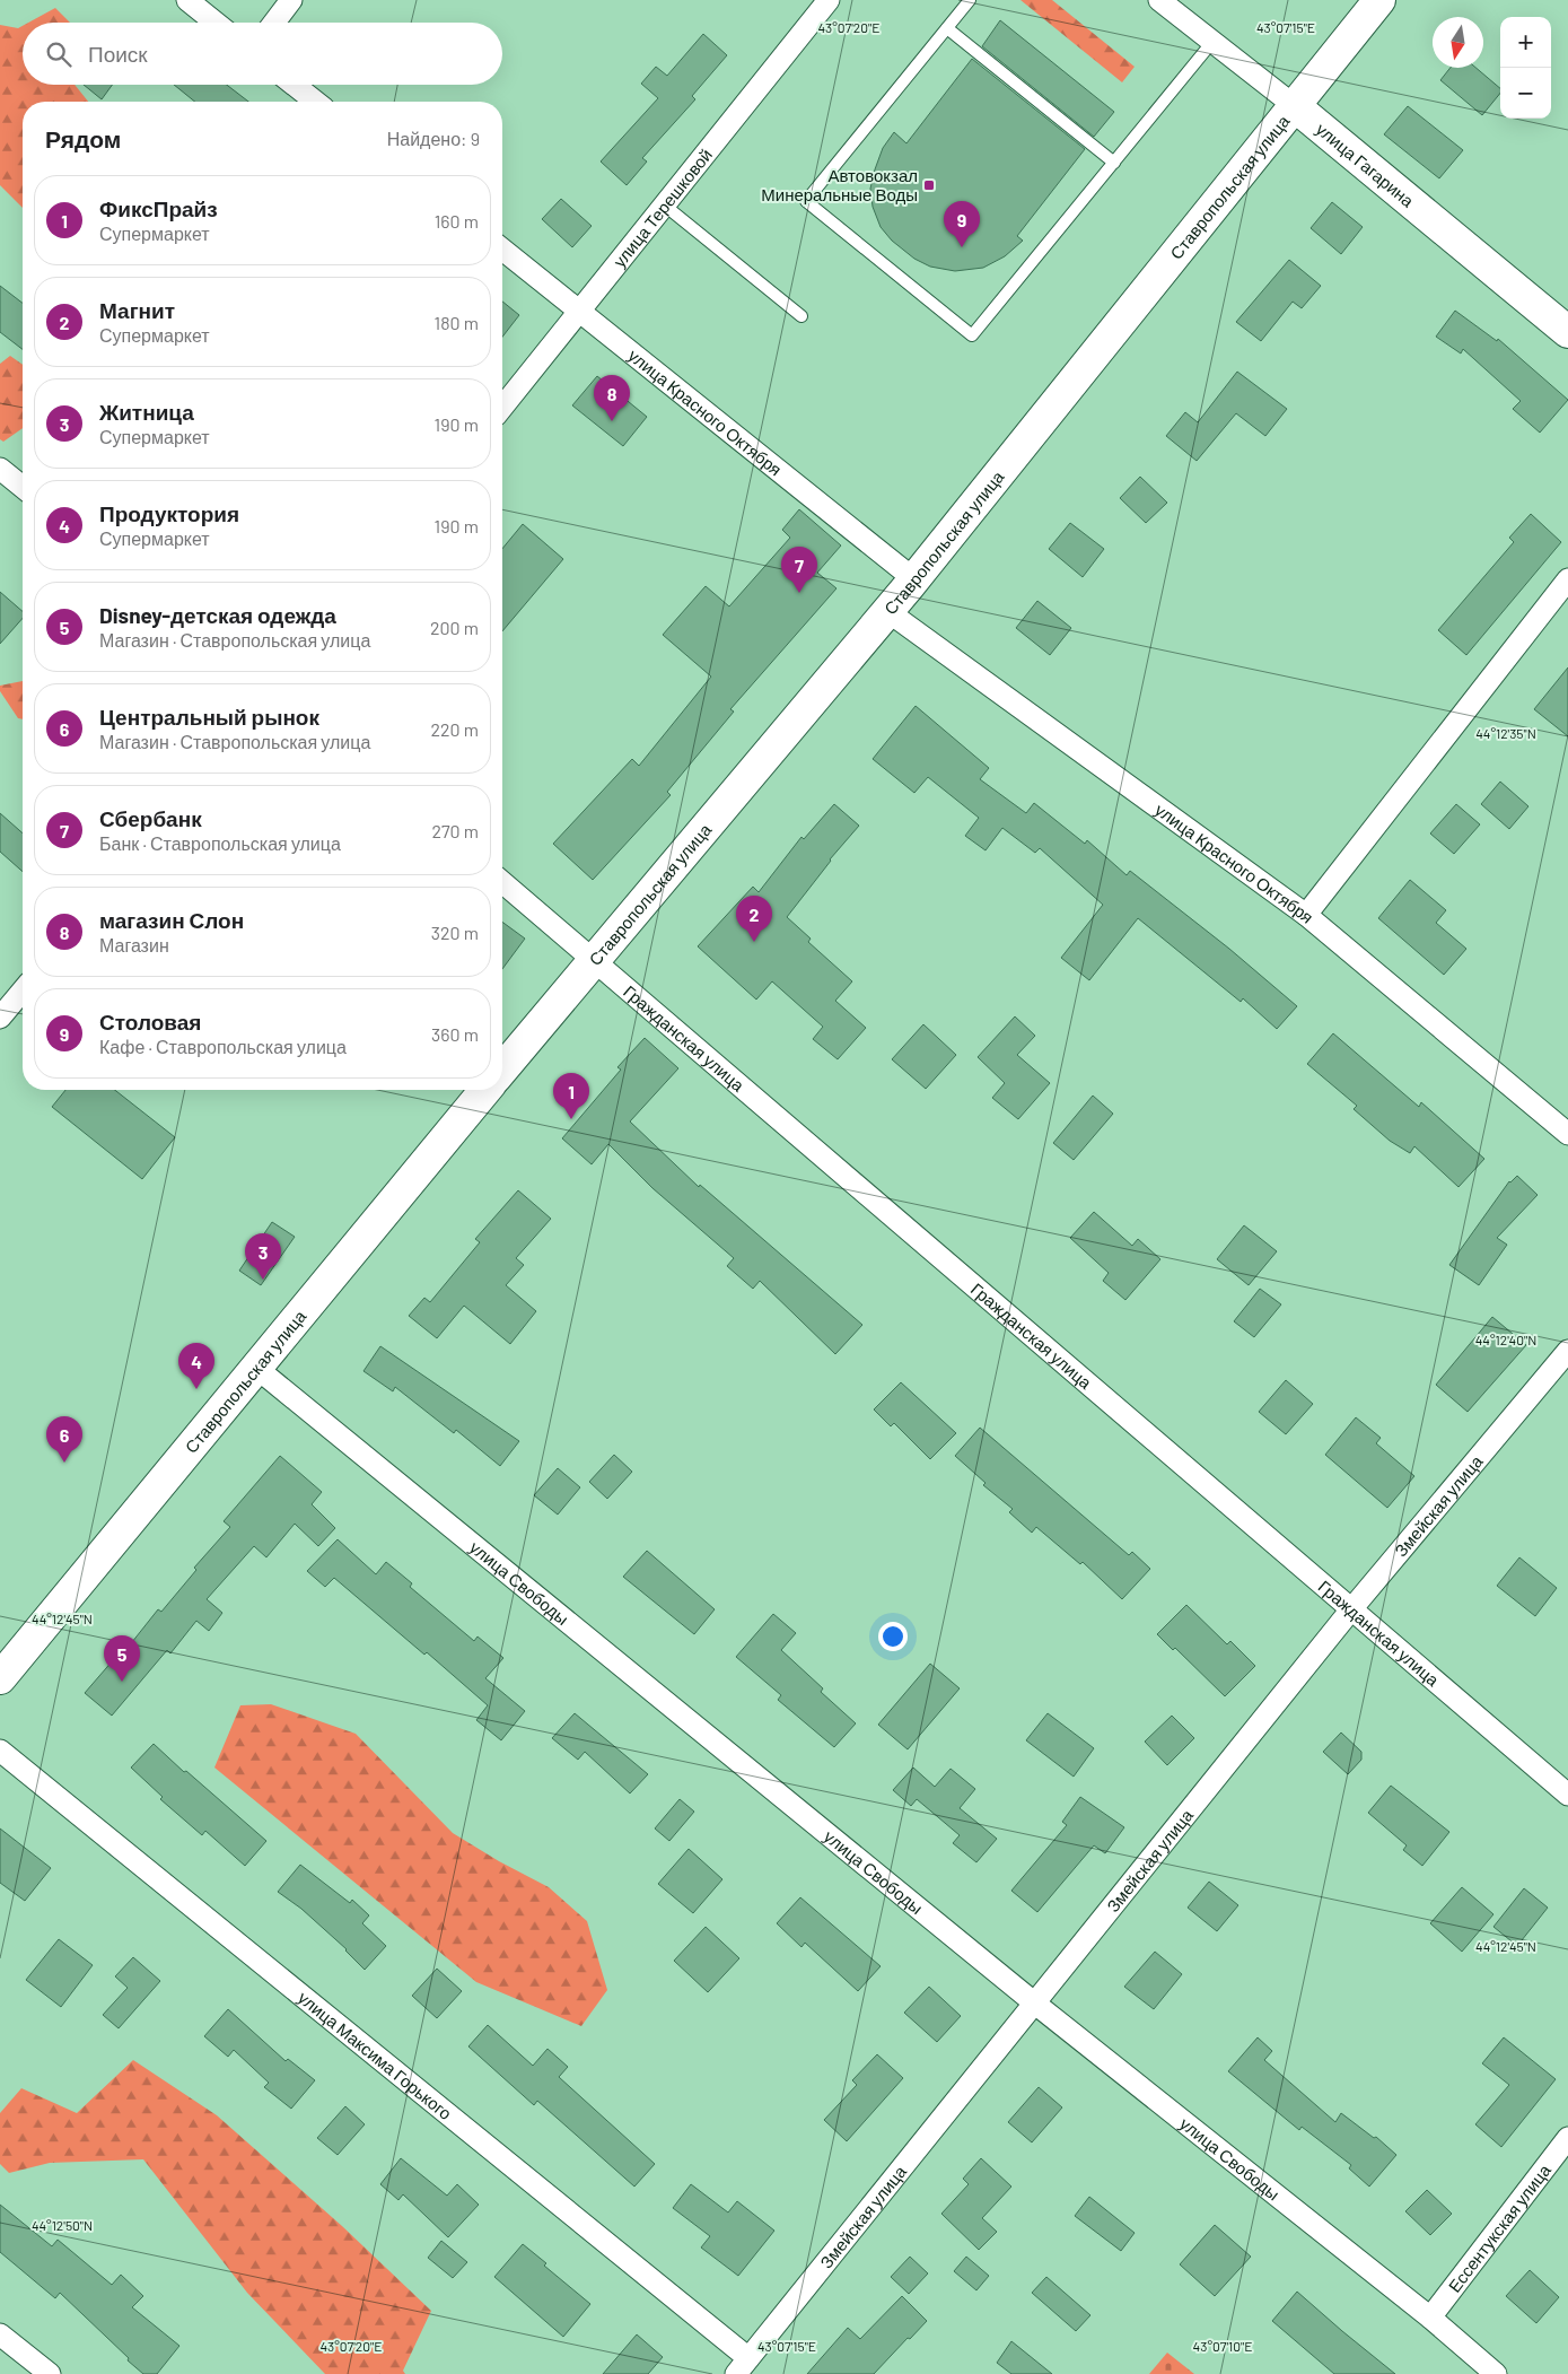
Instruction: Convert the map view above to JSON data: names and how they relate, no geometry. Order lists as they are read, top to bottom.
{
  "streets": {
    "street": [
      "улица Гагарина",
      "Ставропольская улица",
      "улица Терешковой",
      "улица Красного Октября",
      "Гражданская улица",
      "Змейская улица",
      "улица Свободы",
      "улица Максима Горького",
      "Ессентукская улица"
    ]
  },
  "crossings": [
    ["улица Гагарина", "Ставропольская улица"],
    ["Ставропольская улица", "улица Красного Октября"],
    ["Ставропольская улица", "Гражданская улица"],
    ["Ставропольская улица", "улица Свободы"],
    ["улица Терешковой", "улица Красного Октября"],
    ["Гражданская улица", "Змейская улица"],
    ["Змейская улица", "улица Свободы"],
    ["Змейская улица", "улица Максима Горького"],
    ["улица Свободы", "Ессентукская улица"]
  ],
  "places": {
    "transit": ["Автовокзал Минеральные Воды"]
  },
  "north": "bottom",
  "page": {
    "map_buttons": ["+", "−"],
    "search": "Поиск",
    "heading": ["Рядом", "Найдено: 9"],
    "list": [
      {
        "mark": "1",
        "name": "ФиксПрайз",
        "note": "Супермаркет",
        "value": "160 m"
      },
      {
        "mark": "2",
        "name": "Магнит",
        "note": "Супермаркет",
        "value": "180 m"
      },
      {
        "mark": "3",
        "name": "Житница",
        "note": "Супермаркет",
        "value": "190 m"
      },
      {
        "mark": "4",
        "name": "Продуктория",
        "note": "Супермаркет",
        "value": "190 m"
      },
      {
        "mark": "5",
        "name": "Disney-детская одежда",
        "note": "Магазин · Ставропольская улица",
        "value": "200 m"
      },
      {
        "mark": "6",
        "name": "Центральный рынок",
        "note": "Магазин · Ставропольская улица",
        "value": "220 m"
      },
      {
        "mark": "7",
        "name": "Сбербанк",
        "note": "Банк · Ставропольская улица",
        "value": "270 m"
      },
      {
        "mark": "8",
        "name": "магазин Слон",
        "note": "Магазин",
        "value": "320 m"
      },
      {
        "mark": "9",
        "name": "Столовая",
        "note": "Кафе · Ставропольская улица",
        "value": "360 m"
      }
    ],
    "pins": [
      "9",
      "8",
      "7",
      "2",
      "1",
      "3",
      "4",
      "6",
      "5"
    ]
  },
  "coordinates": [
    "43°07'20\"E",
    "43°07'15\"E",
    "44°12'35\"N",
    "44°12'40\"N",
    "44°12'45\"N",
    "44°12'50\"N",
    "43°07'10\"E"
  ]
}
